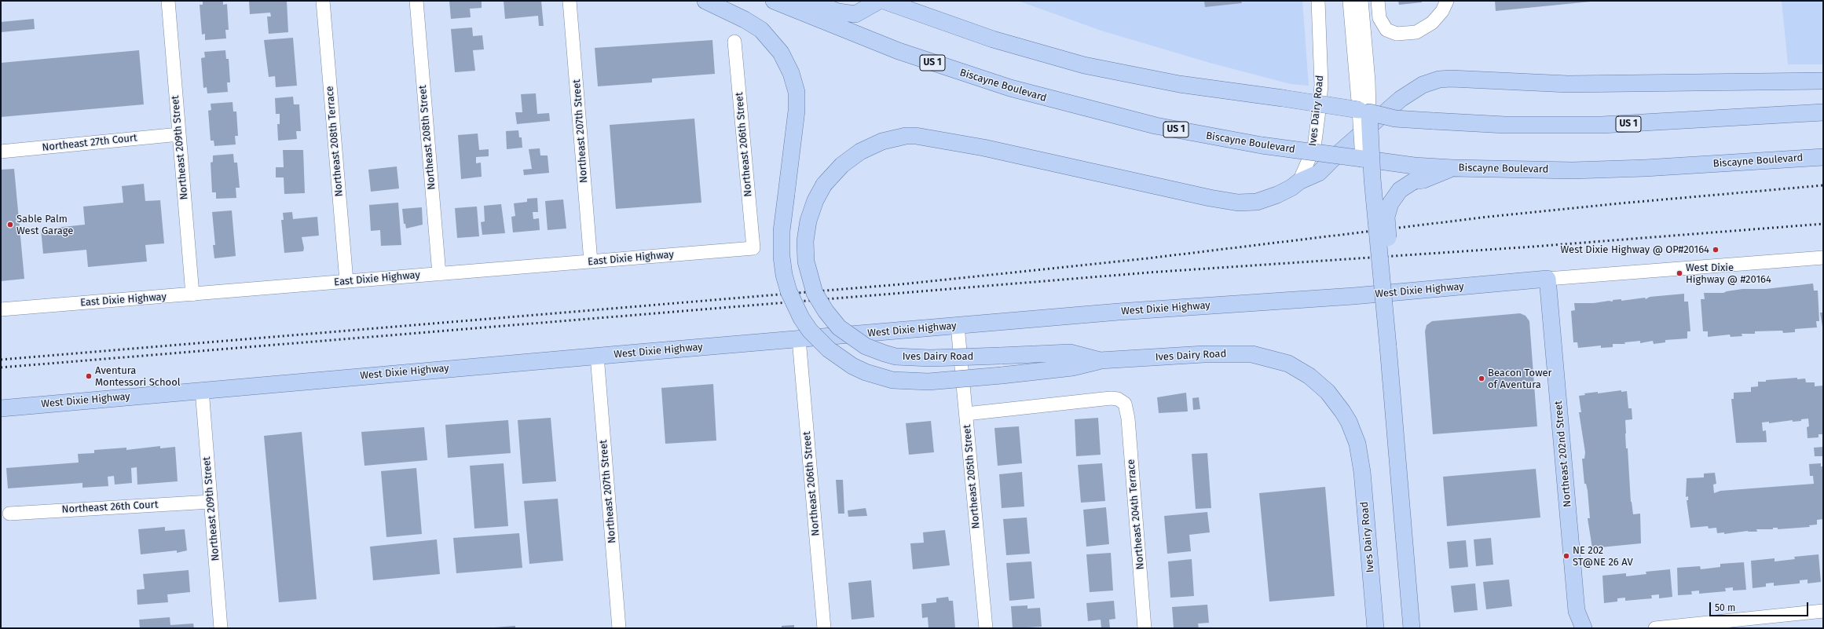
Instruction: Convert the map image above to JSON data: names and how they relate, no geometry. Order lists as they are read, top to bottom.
{
  "streets": {
    "main road": [
      "US 1",
      "Biscayne Boulevard",
      "Ives Dairy Road",
      "West Dixie Highway",
      "Northeast 202nd Street"
    ],
    "street": [
      "Northeast 207th Street",
      "Northeast 208th Street",
      "Northeast 208th Terrace",
      "Northeast 27th Court",
      "Northeast 206th Street",
      "Northeast 209th Street",
      "East Dixie Highway",
      "Northeast 205th Street",
      "Northeast 26th Court",
      "Northeast 204th Terrace"
    ]
  },
  "crossings": [
    ["Northeast 207th Street", "East Dixie Highway"],
    ["Northeast 207th Street", "West Dixie Highway"],
    ["Northeast 208th Street", "East Dixie Highway"],
    ["Northeast 208th Terrace", "East Dixie Highway"],
    ["Northeast 27th Court", "Northeast 209th Street"],
    ["Northeast 206th Street", "East Dixie Highway"],
    ["Northeast 206th Street", "West Dixie Highway"],
    ["Northeast 209th Street", "East Dixie Highway"],
    ["Northeast 209th Street", "West Dixie Highway"],
    ["Northeast 209th Street", "Northeast 26th Court"],
    ["West Dixie Highway", "Northeast 202nd Street"],
    ["West Dixie Highway", "Northeast 205th Street"],
    ["Northeast 205th Street", "Northeast 204th Terrace"]
  ],
  "places": [
    "Sable Palm West Garage",
    "West Dixie Highway @ OP#20164",
    "West Dixie Highway @ #20164",
    "Aventura Montessori School",
    "Beacon Tower of Aventura",
    "NE 202 ST@NE 26 AV"
  ],
  "scale_bar": "50 m"
}
